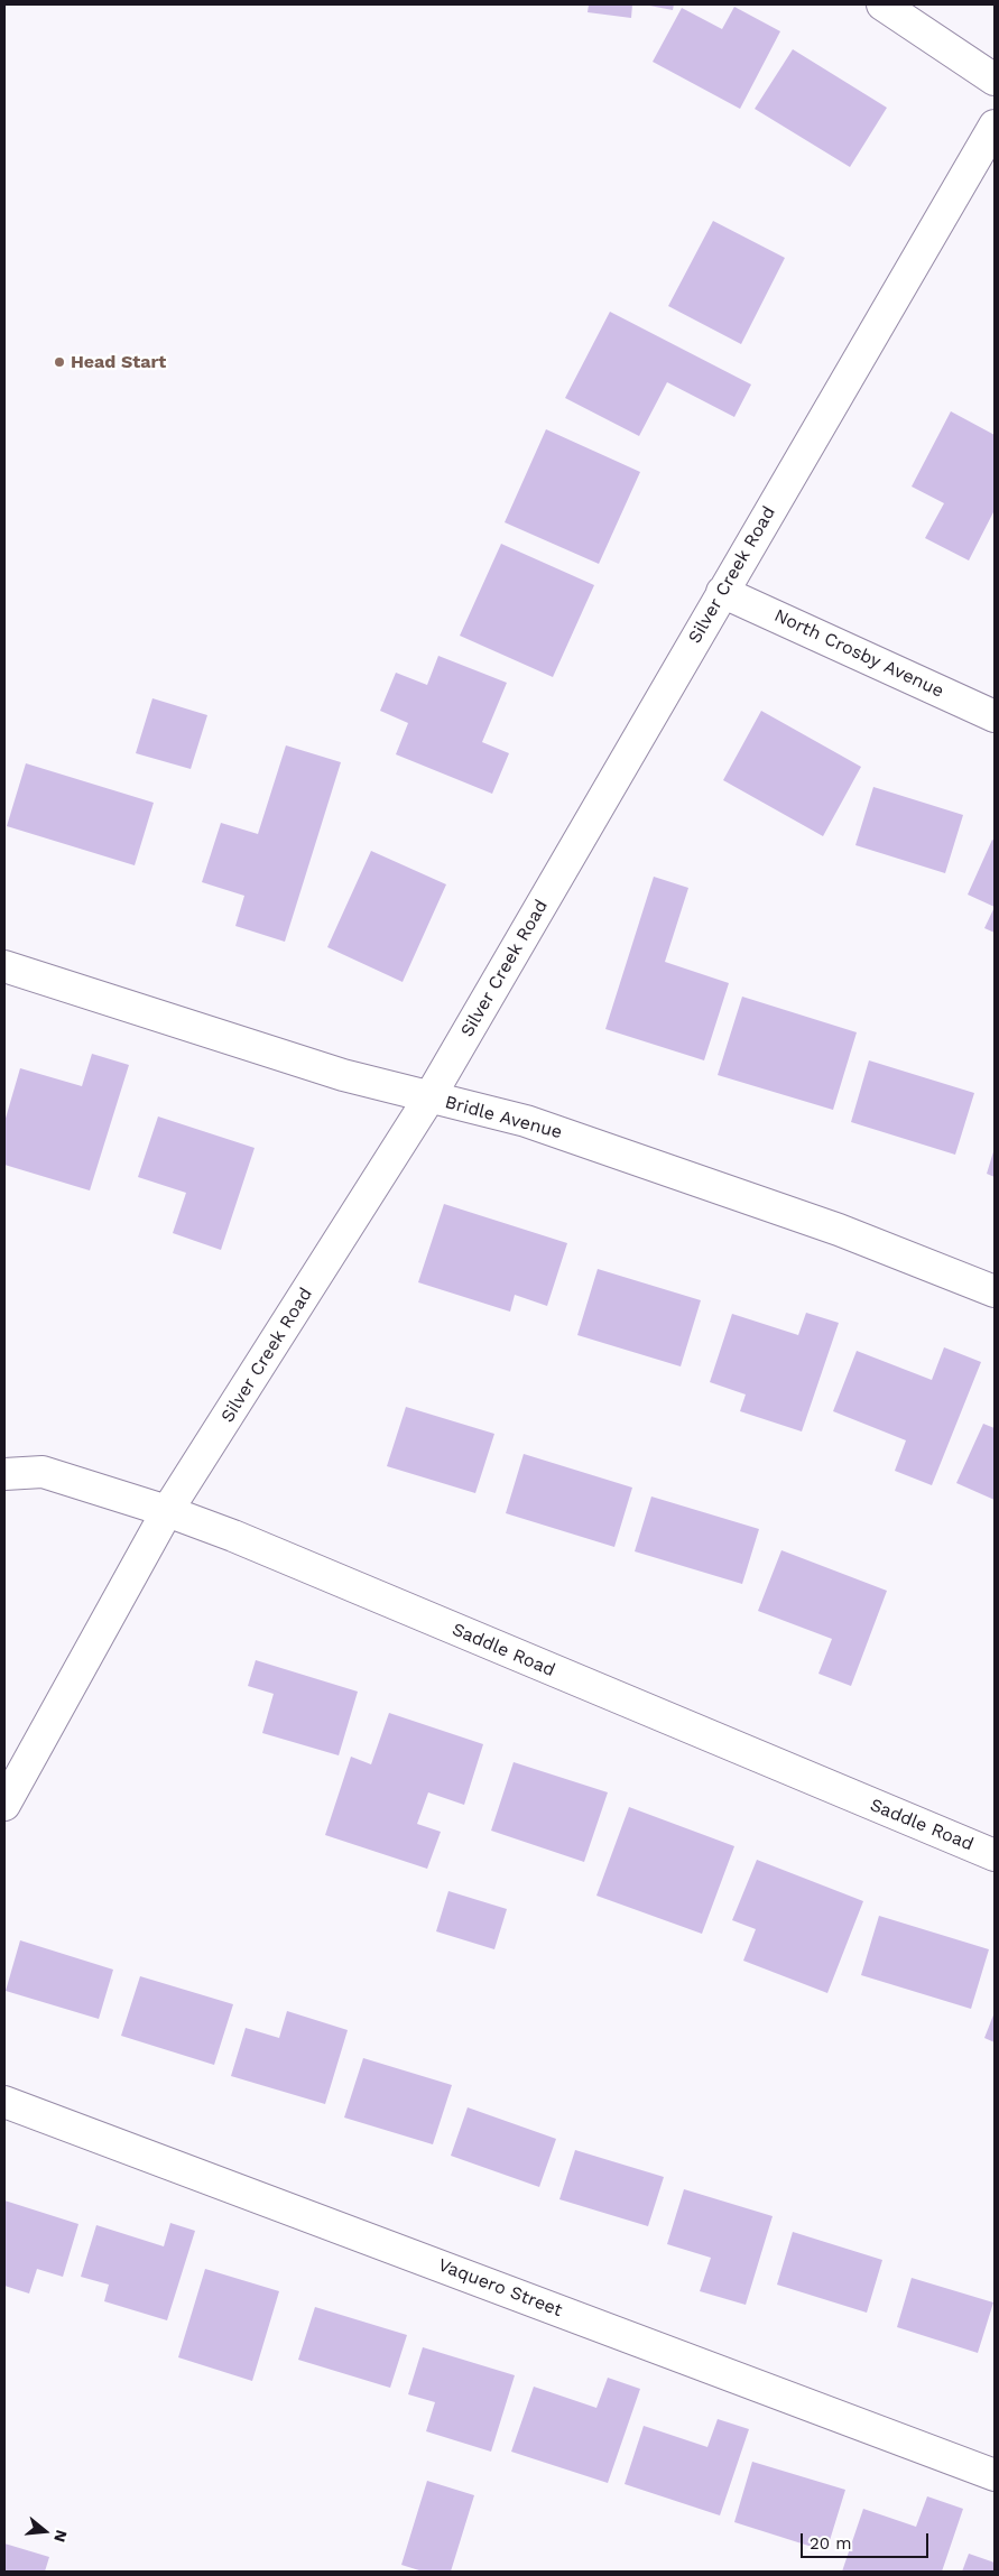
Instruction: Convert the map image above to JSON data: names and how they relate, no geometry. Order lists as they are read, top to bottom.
{
  "streets": {
    "street": [
      "Silver Creek Road",
      "North Crosby Avenue",
      "Bridle Avenue",
      "Saddle Road",
      "Vaquero Street"
    ]
  },
  "crossings": [
    ["Silver Creek Road", "North Crosby Avenue"],
    ["Silver Creek Road", "Bridle Avenue"],
    ["Silver Creek Road", "Saddle Road"]
  ],
  "places": ["Head Start"],
  "scale_bar": "20 m",
  "north": "right"
}
